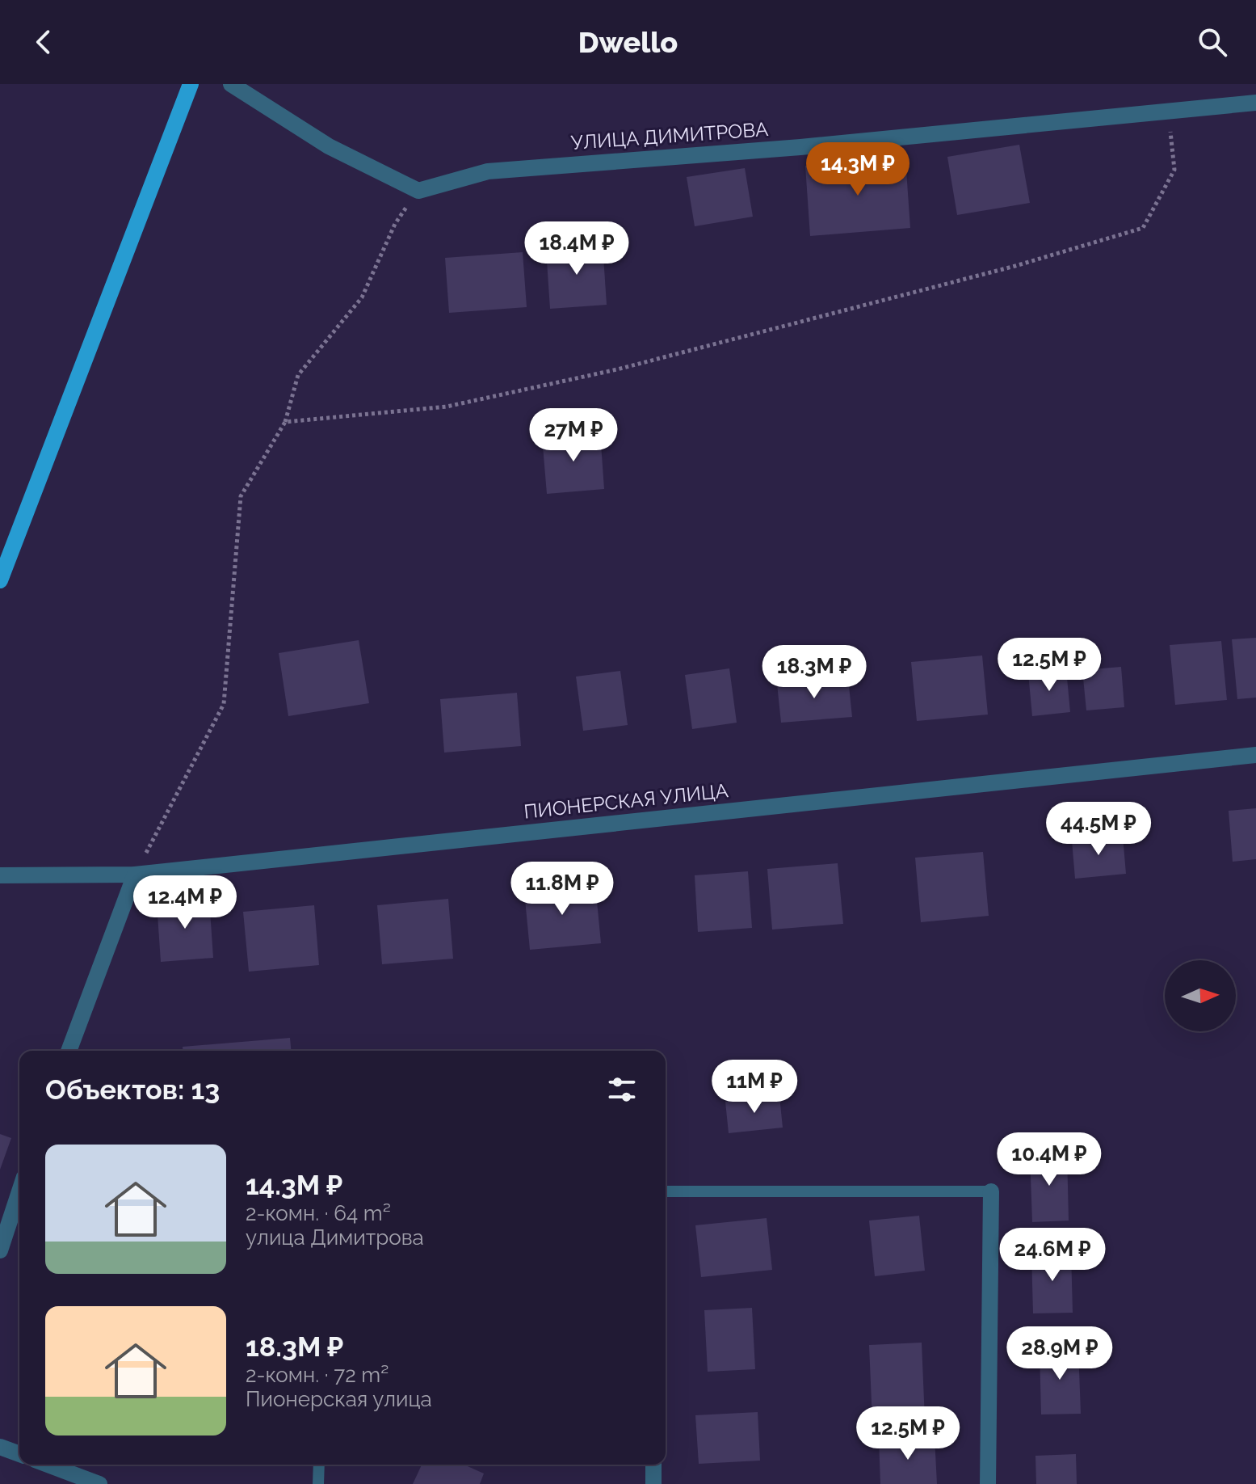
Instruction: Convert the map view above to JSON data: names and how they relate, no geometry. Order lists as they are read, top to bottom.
{
  "streets": {
    "street": ["УЛИЦА ДИМИТРОВА", "ПИОНЕРСКАЯ УЛИЦА"]
  },
  "north": "right",
  "page": {
    "header": "Dwello",
    "price": [
      "14.3M ₽",
      "18.4M ₽",
      "27M ₽",
      "12.5M ₽",
      "18.3M ₽",
      "44.5M ₽",
      "11.8M ₽",
      "12.4M ₽",
      "11M ₽",
      "10.4M ₽",
      "24.6M ₽",
      "28.9M ₽",
      "12.5M ₽"
    ],
    "heading": "Объектов: 13",
    "list": [
      {
        "name": "14.3M ₽",
        "note": "2-комн. · 64 m² · улица Димитрова"
      },
      {
        "name": "18.3M ₽",
        "note": "2-комн. · 72 m² · Пионерская улица"
      }
    ]
  }
}
